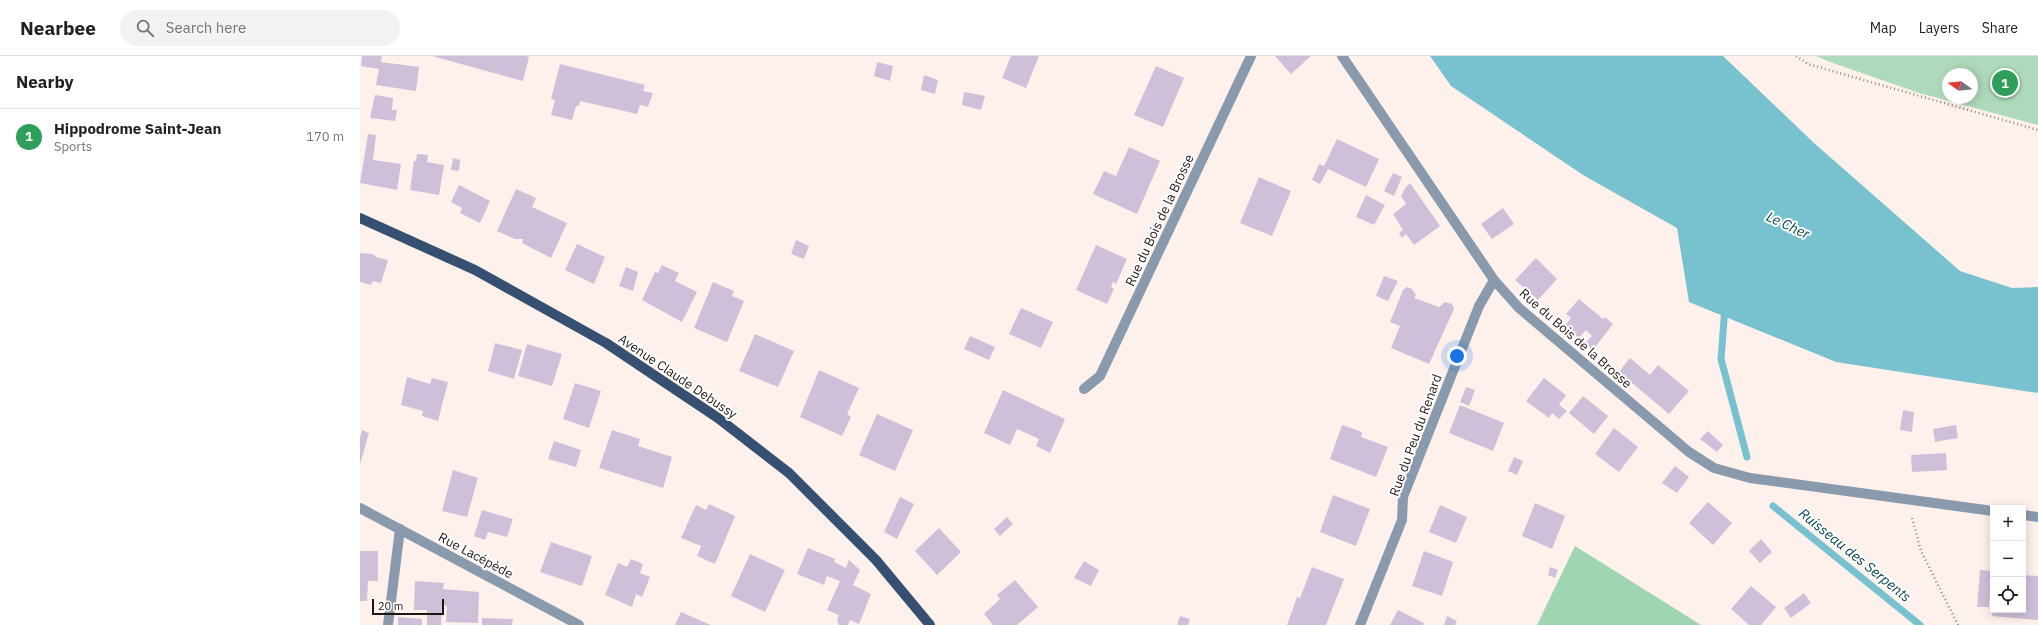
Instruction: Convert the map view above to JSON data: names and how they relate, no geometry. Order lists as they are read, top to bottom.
{
  "streets": {
    "main road": ["Avenue Claude Debussy"],
    "street": ["Rue du Bois de la Brosse", "Rue du Peu du Renard", "Rue Lacépède"]
  },
  "crossings": [
    ["Rue du Bois de la Brosse", "Rue du Peu du Renard"]
  ],
  "water": ["Le Cher", "Ruisseau des Serpents"],
  "scale_bar": "20 m",
  "north": "left",
  "page": {
    "header": "Nearbee",
    "search": "Search here",
    "nav": ["Map", "Layers", "Share"],
    "heading": "Nearby",
    "pins": "1",
    "list": [
      {
        "mark": "1",
        "name": "Hippodrome Saint-Jean",
        "note": "Sports",
        "value": "170 m"
      }
    ],
    "map_buttons": ["+", "−"],
    "scale": "20 m"
  }
}
